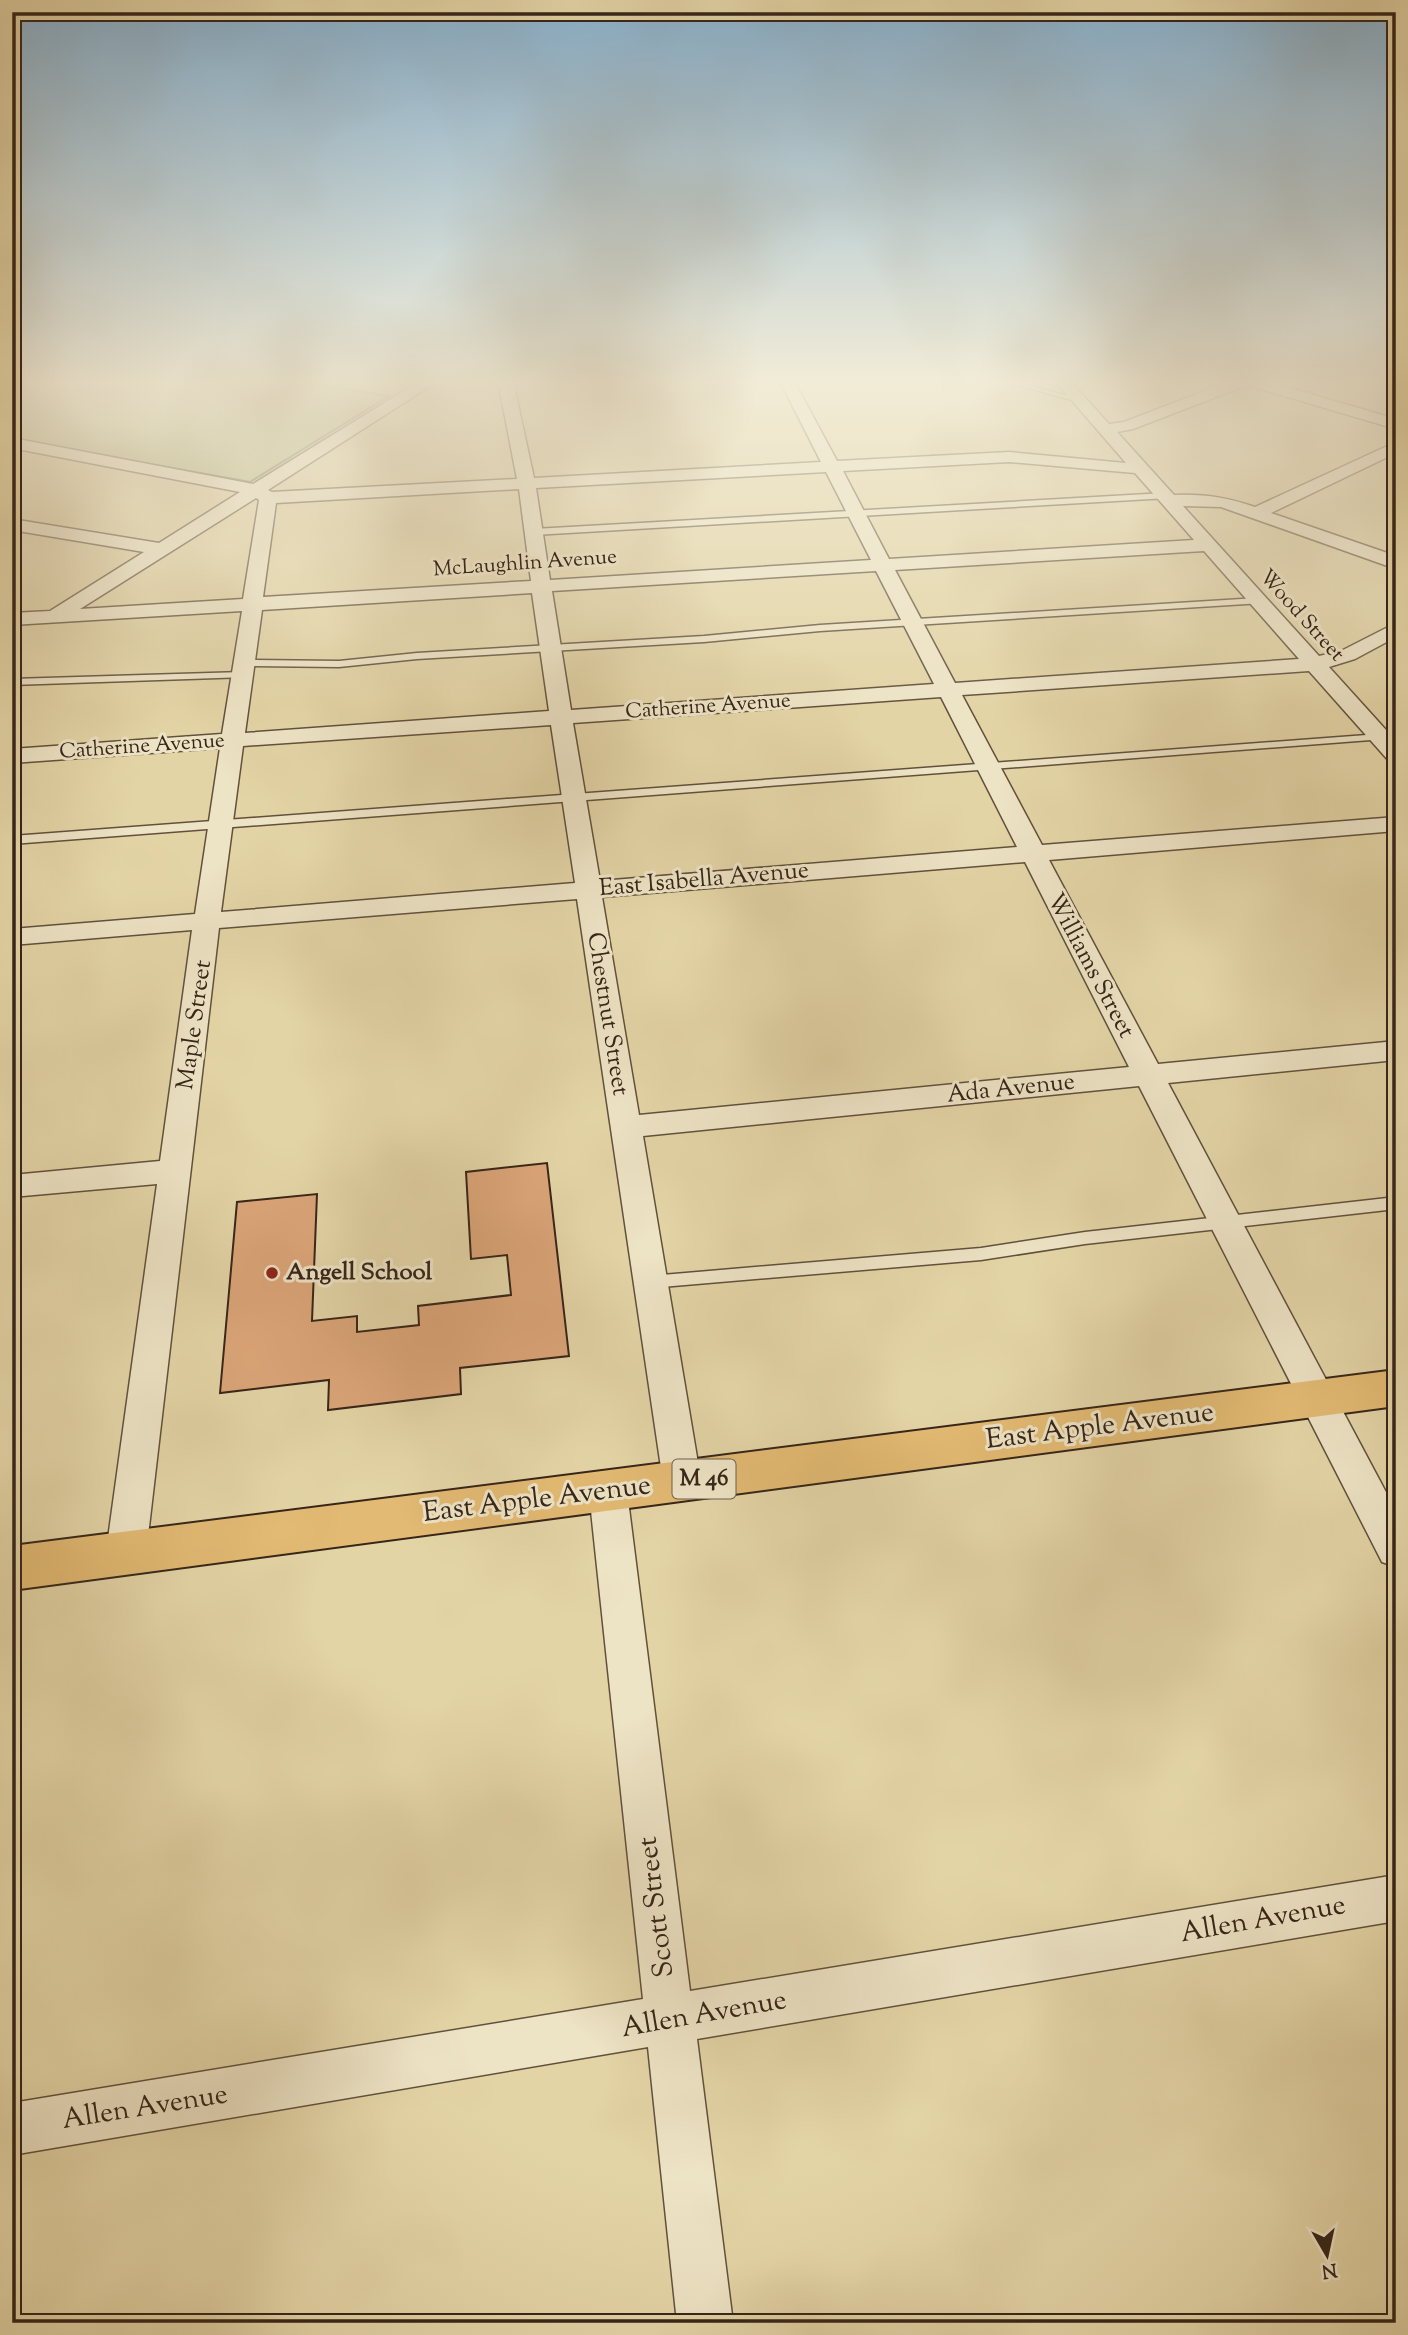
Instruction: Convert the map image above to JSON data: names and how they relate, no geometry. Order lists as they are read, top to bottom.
{
  "streets": {
    "main road": ["East Apple Avenue", "M 46"],
    "street": [
      "McLaughlin Avenue",
      "Wood Street",
      "Catherine Avenue",
      "East Isabella Avenue",
      "Williams Street",
      "Chestnut Street",
      "Maple Street",
      "Ada Avenue",
      "Scott Street",
      "Allen Avenue"
    ]
  },
  "crossings": [
    ["McLaughlin Avenue", "Wood Street"],
    ["McLaughlin Avenue", "Williams Street"],
    ["McLaughlin Avenue", "Chestnut Street"],
    ["McLaughlin Avenue", "Maple Street"],
    ["Wood Street", "Catherine Avenue"],
    ["Catherine Avenue", "Williams Street"],
    ["Catherine Avenue", "Chestnut Street"],
    ["Catherine Avenue", "Maple Street"],
    ["East Isabella Avenue", "Williams Street"],
    ["East Isabella Avenue", "Chestnut Street"],
    ["East Isabella Avenue", "Maple Street"],
    ["Williams Street", "Ada Avenue"],
    ["Williams Street", "East Apple Avenue"],
    ["Chestnut Street", "Ada Avenue"],
    ["Chestnut Street", "East Apple Avenue"],
    ["Maple Street", "East Apple Avenue"],
    ["East Apple Avenue", "Scott Street"],
    ["Scott Street", "Allen Avenue"]
  ],
  "places": ["Angell School"],
  "north": "bottom"
}
